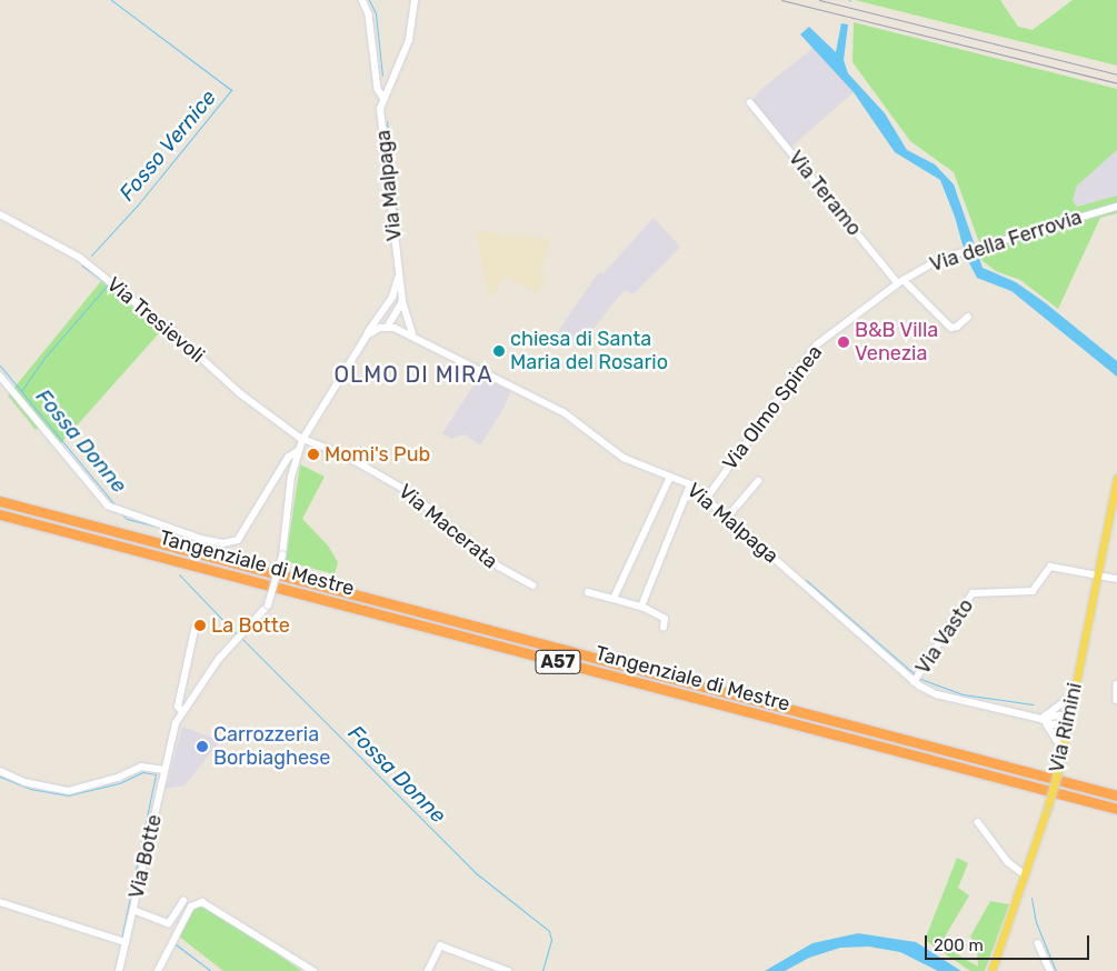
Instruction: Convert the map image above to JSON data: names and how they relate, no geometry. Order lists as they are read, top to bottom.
{
  "streets": {
    "highway": ["Tangenziale di Mestre", "A57"],
    "main road": ["Via Rimini"],
    "street": [
      "Via Malpaga",
      "Via Teramo",
      "Via della Ferrovia",
      "Via Tresievoli",
      "Via Olmo Spinea",
      "Via Macerata",
      "Via Vasto",
      "Via Botte"
    ]
  },
  "crossings": [
    ["Via Malpaga", "Via Olmo Spinea"],
    ["Via Malpaga", "Via Vasto"],
    ["Via Malpaga", "Via Rimini"],
    ["Via Malpaga", "Via Botte"],
    ["Via Teramo", "Via della Ferrovia"],
    ["Via Teramo", "Via Olmo Spinea"],
    ["Via della Ferrovia", "Via Olmo Spinea"],
    ["Via Tresievoli", "Via Macerata"],
    ["Via Tresievoli", "Via Botte"],
    ["Via Macerata", "Via Botte"],
    ["Via Vasto", "Via Rimini"]
  ],
  "districts": ["OLMO DI MIRA"],
  "water": ["Fosso Vernice", "Fossa Donne"],
  "places": [
    "B&B Villa Venezia",
    "chiesa di Santa Maria del Rosario",
    "Momi's Pub",
    "La Botte",
    "Carrozzeria Borbiaghese"
  ],
  "scale_bar": "200 m"
}
